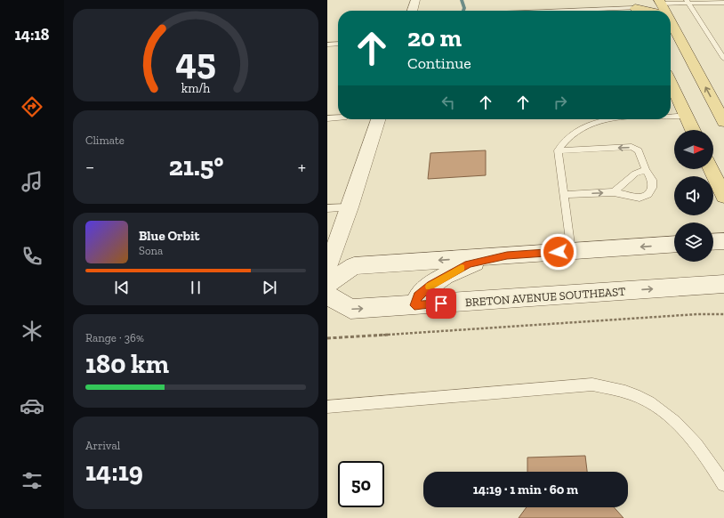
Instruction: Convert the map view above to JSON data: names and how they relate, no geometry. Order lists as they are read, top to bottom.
{
  "streets": {
    "main road": ["BRETON AVENUE SOUTHEAST"]
  },
  "north": "right",
  "page": {
    "tabs": "14:18",
    "turn": ["20 m", "Continue"],
    "tile": [
      "Climate",
      ["Range · 36%", "180 km"],
      ["Arrival", "14:19"]
    ],
    "heat": ["−", "21.5°", "+"],
    "song": ["Blue Orbit", "Sona"],
    "limit": "50",
    "trip": "14:19 · 1 min · 60 m",
    "gauge": ["45", "km/h"]
  }
}
